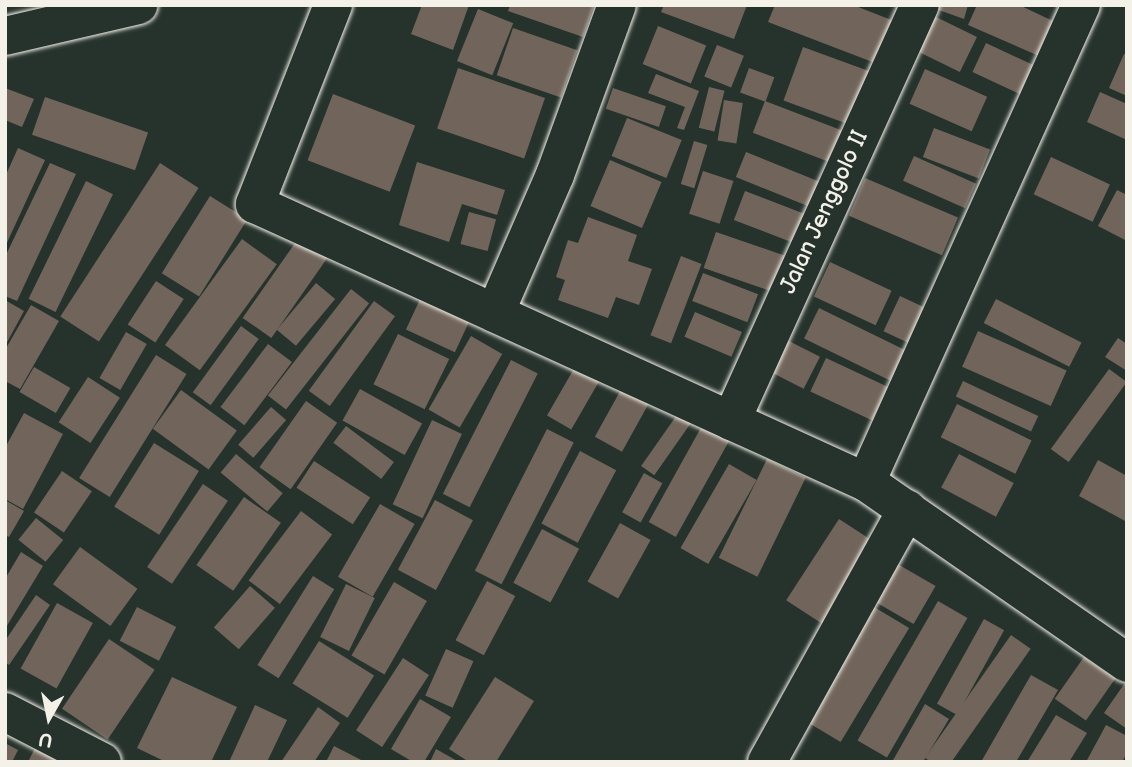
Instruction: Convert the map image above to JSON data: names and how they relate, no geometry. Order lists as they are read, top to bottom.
{
  "streets": {
    "street": ["Jalan Jenggolo II"]
  },
  "north": "bottom"
}
